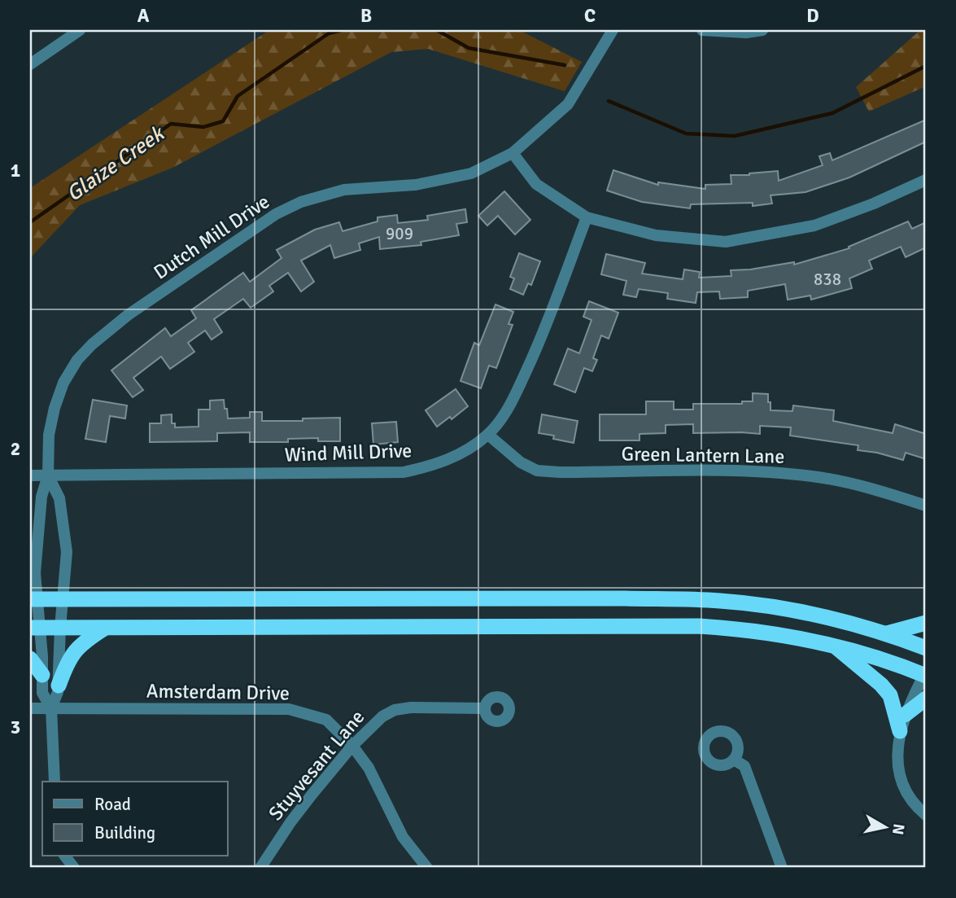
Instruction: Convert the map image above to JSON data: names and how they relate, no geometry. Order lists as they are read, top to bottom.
{
  "streets": {
    "street": [
      "Dutch Mill Drive",
      "Wind Mill Drive",
      "Green Lantern Lane",
      "Amsterdam Drive",
      "Stuyvesant Lane"
    ]
  },
  "crossings": [
    ["Dutch Mill Drive", "Wind Mill Drive"],
    ["Dutch Mill Drive", "Amsterdam Drive"],
    ["Wind Mill Drive", "Green Lantern Lane"],
    ["Amsterdam Drive", "Stuyvesant Lane"]
  ],
  "water": ["Glaize Creek"],
  "house_numbers": ["909", "838"],
  "legend": ["Road", "Building"],
  "north": "right",
  "grid": {
    "columns": [
      "A",
      "B",
      "C",
      "D"
    ],
    "rows": ["1", "2", "3"]
  }
}
